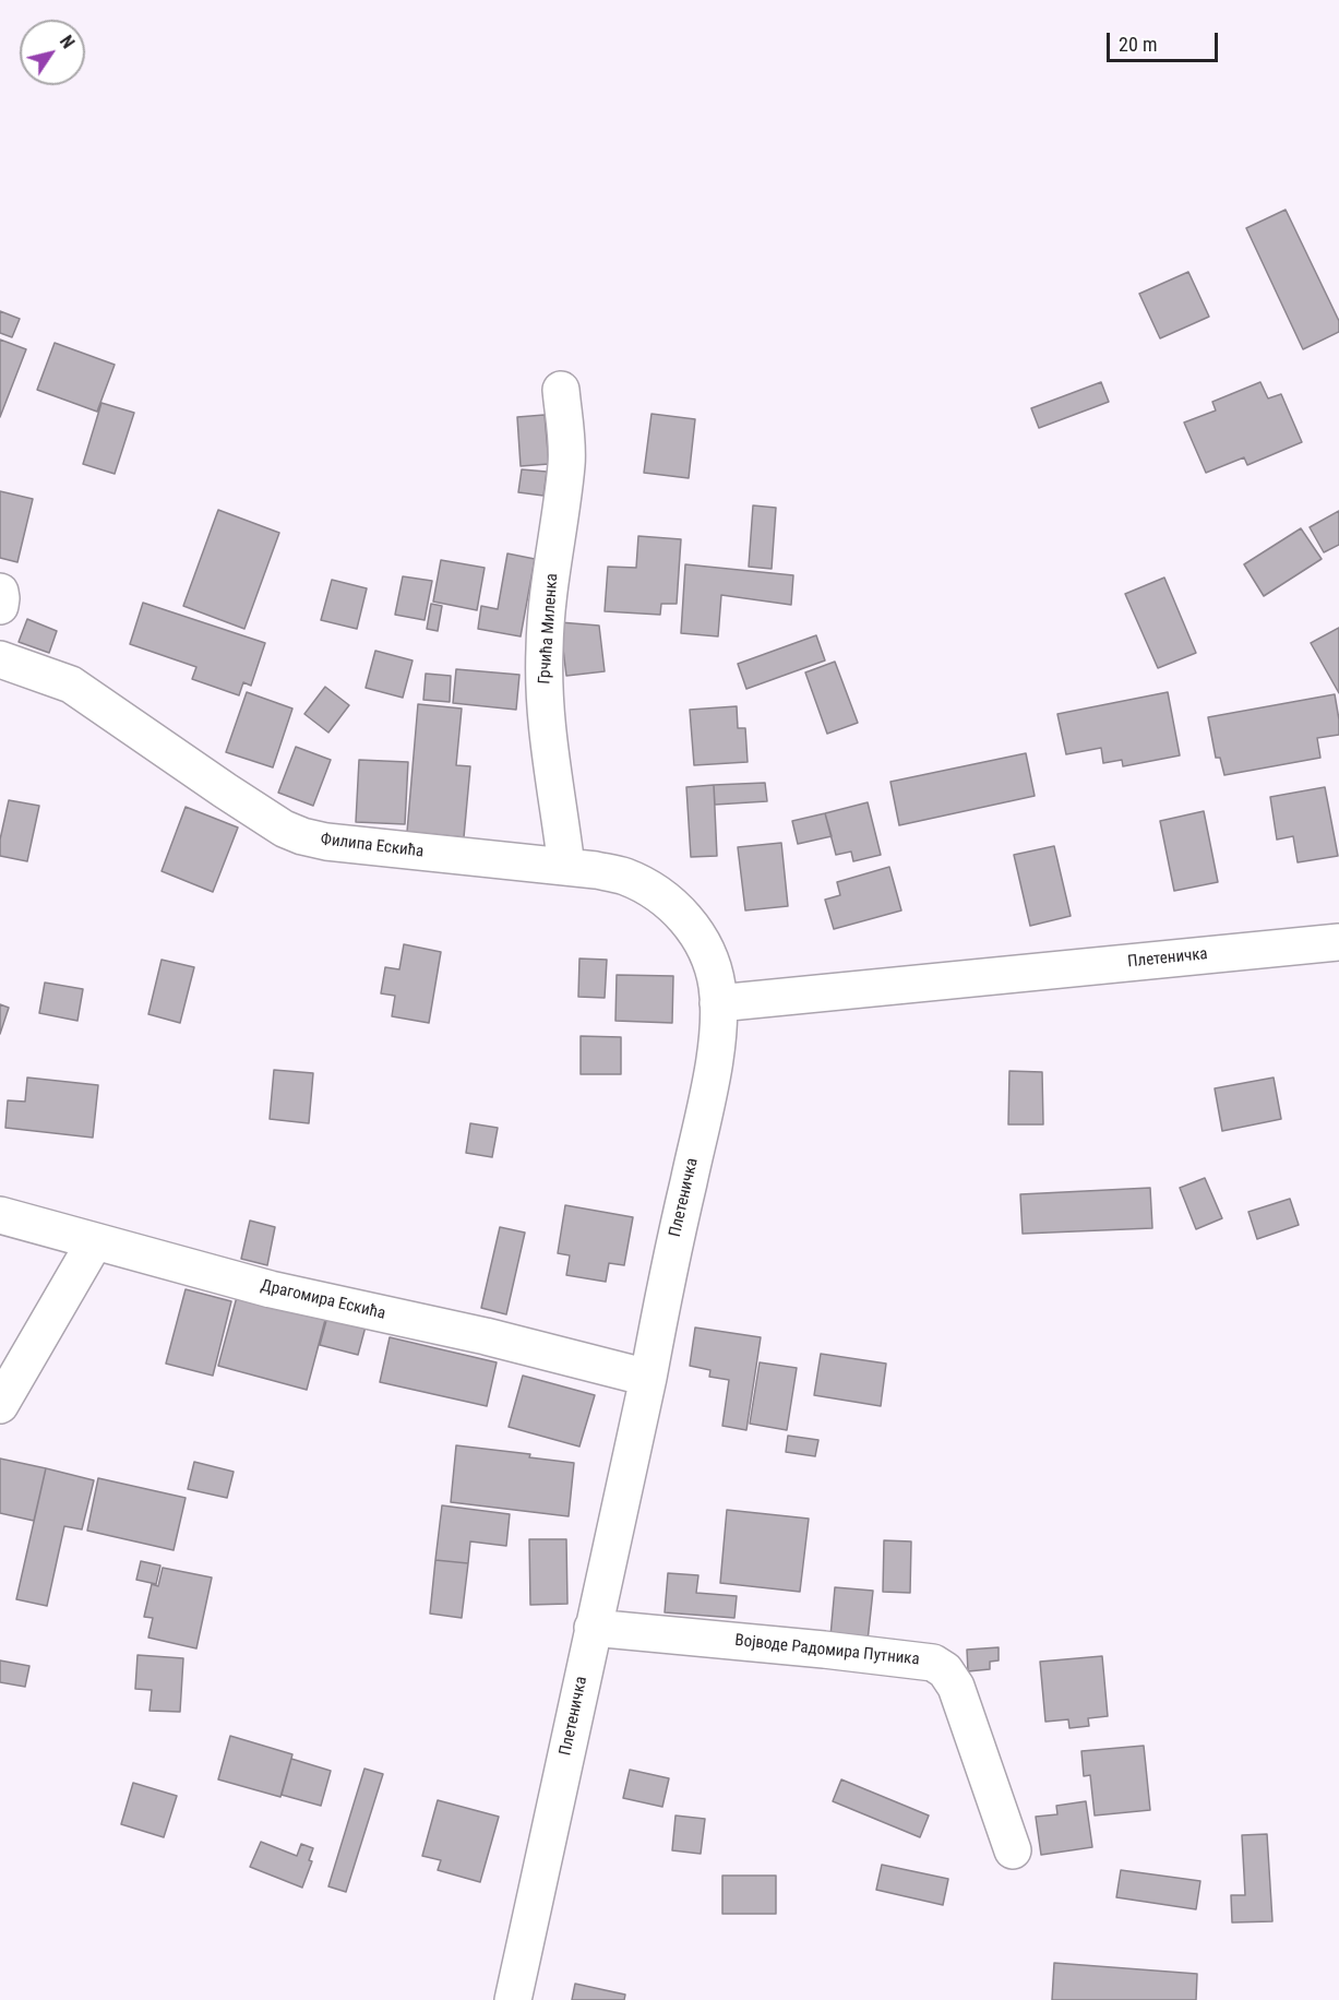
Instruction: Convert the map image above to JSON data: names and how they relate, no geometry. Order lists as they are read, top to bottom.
{
  "streets": {
    "street": [
      "Грчића Миленка",
      "Филипа Ескића",
      "Плетеничка",
      "Драгомира Ескића",
      "Војводе Радомира Путника"
    ]
  },
  "crossings": [
    ["Грчића Миленка", "Филипа Ескића"],
    ["Филипа Ескића", "Плетеничка"],
    ["Плетеничка", "Драгомира Ескића"],
    ["Плетеничка", "Војводе Радомира Путника"]
  ],
  "scale_bar": "20 m",
  "north": "top right"
}
